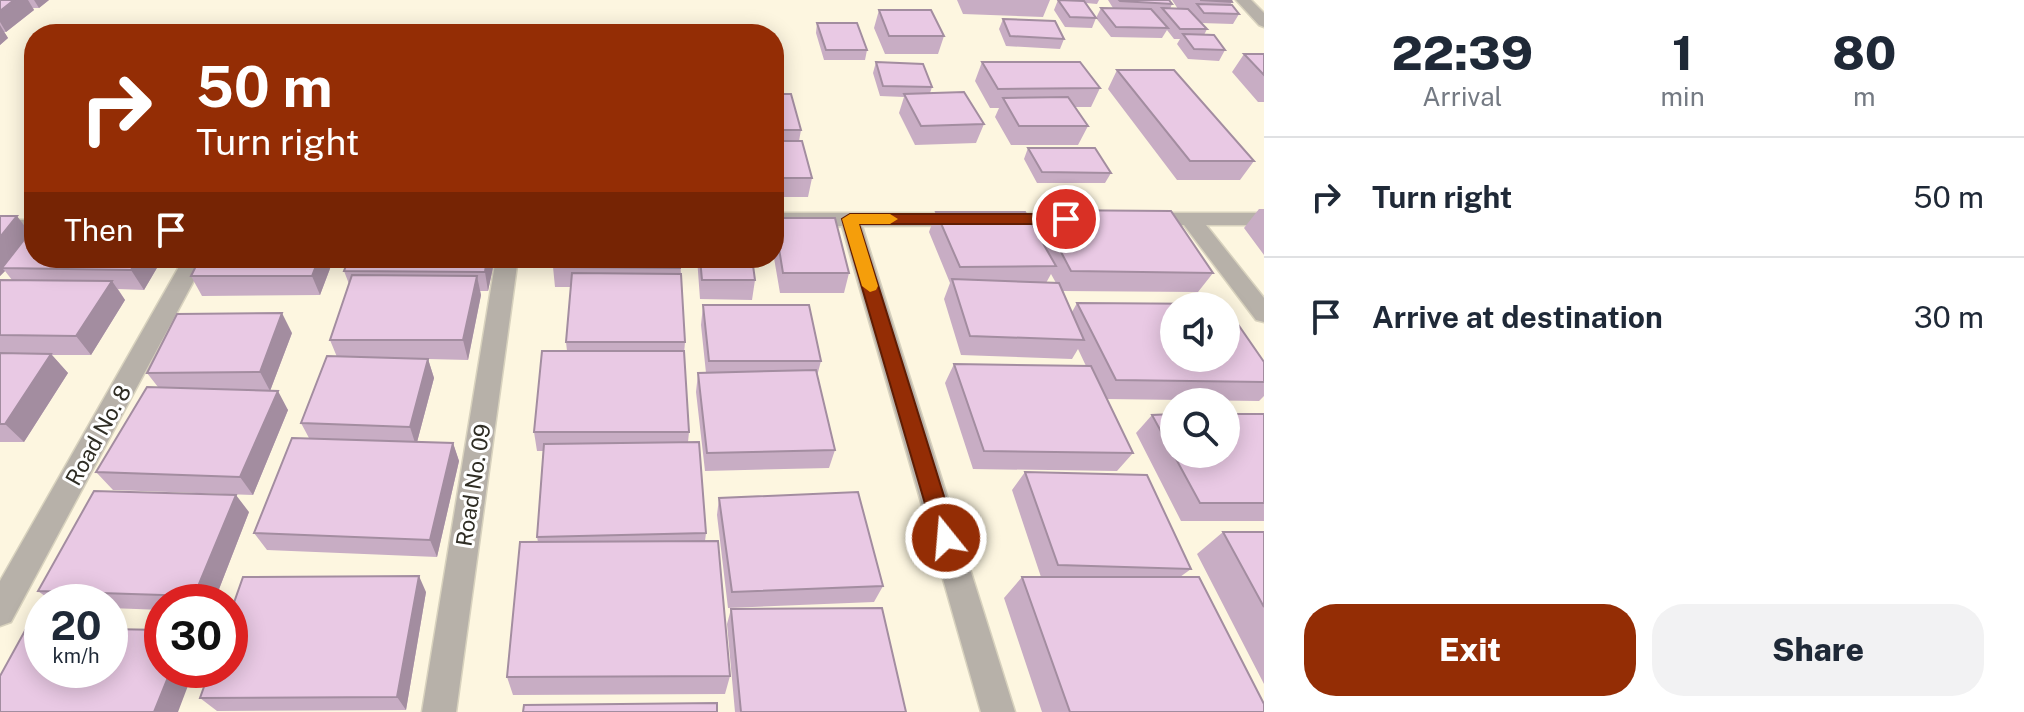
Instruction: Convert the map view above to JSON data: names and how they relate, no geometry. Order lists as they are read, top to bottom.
{
  "streets": {
    "street": ["Road No. 8", "Road No. 09"]
  },
  "page": {
    "eta": [
      "22:39",
      "Arrival",
      "1",
      "min",
      "80",
      "m"
    ],
    "turn": ["50 m", "Turn right"],
    "list": [
      {
        "name": "Turn right",
        "value": "50 m"
      },
      {
        "name": "Arrive at destination",
        "value": "30 m"
      }
    ],
    "then": "Then",
    "speed": "20 km/h",
    "limit": "30",
    "buttons": ["Exit", "Share"]
  }
}
